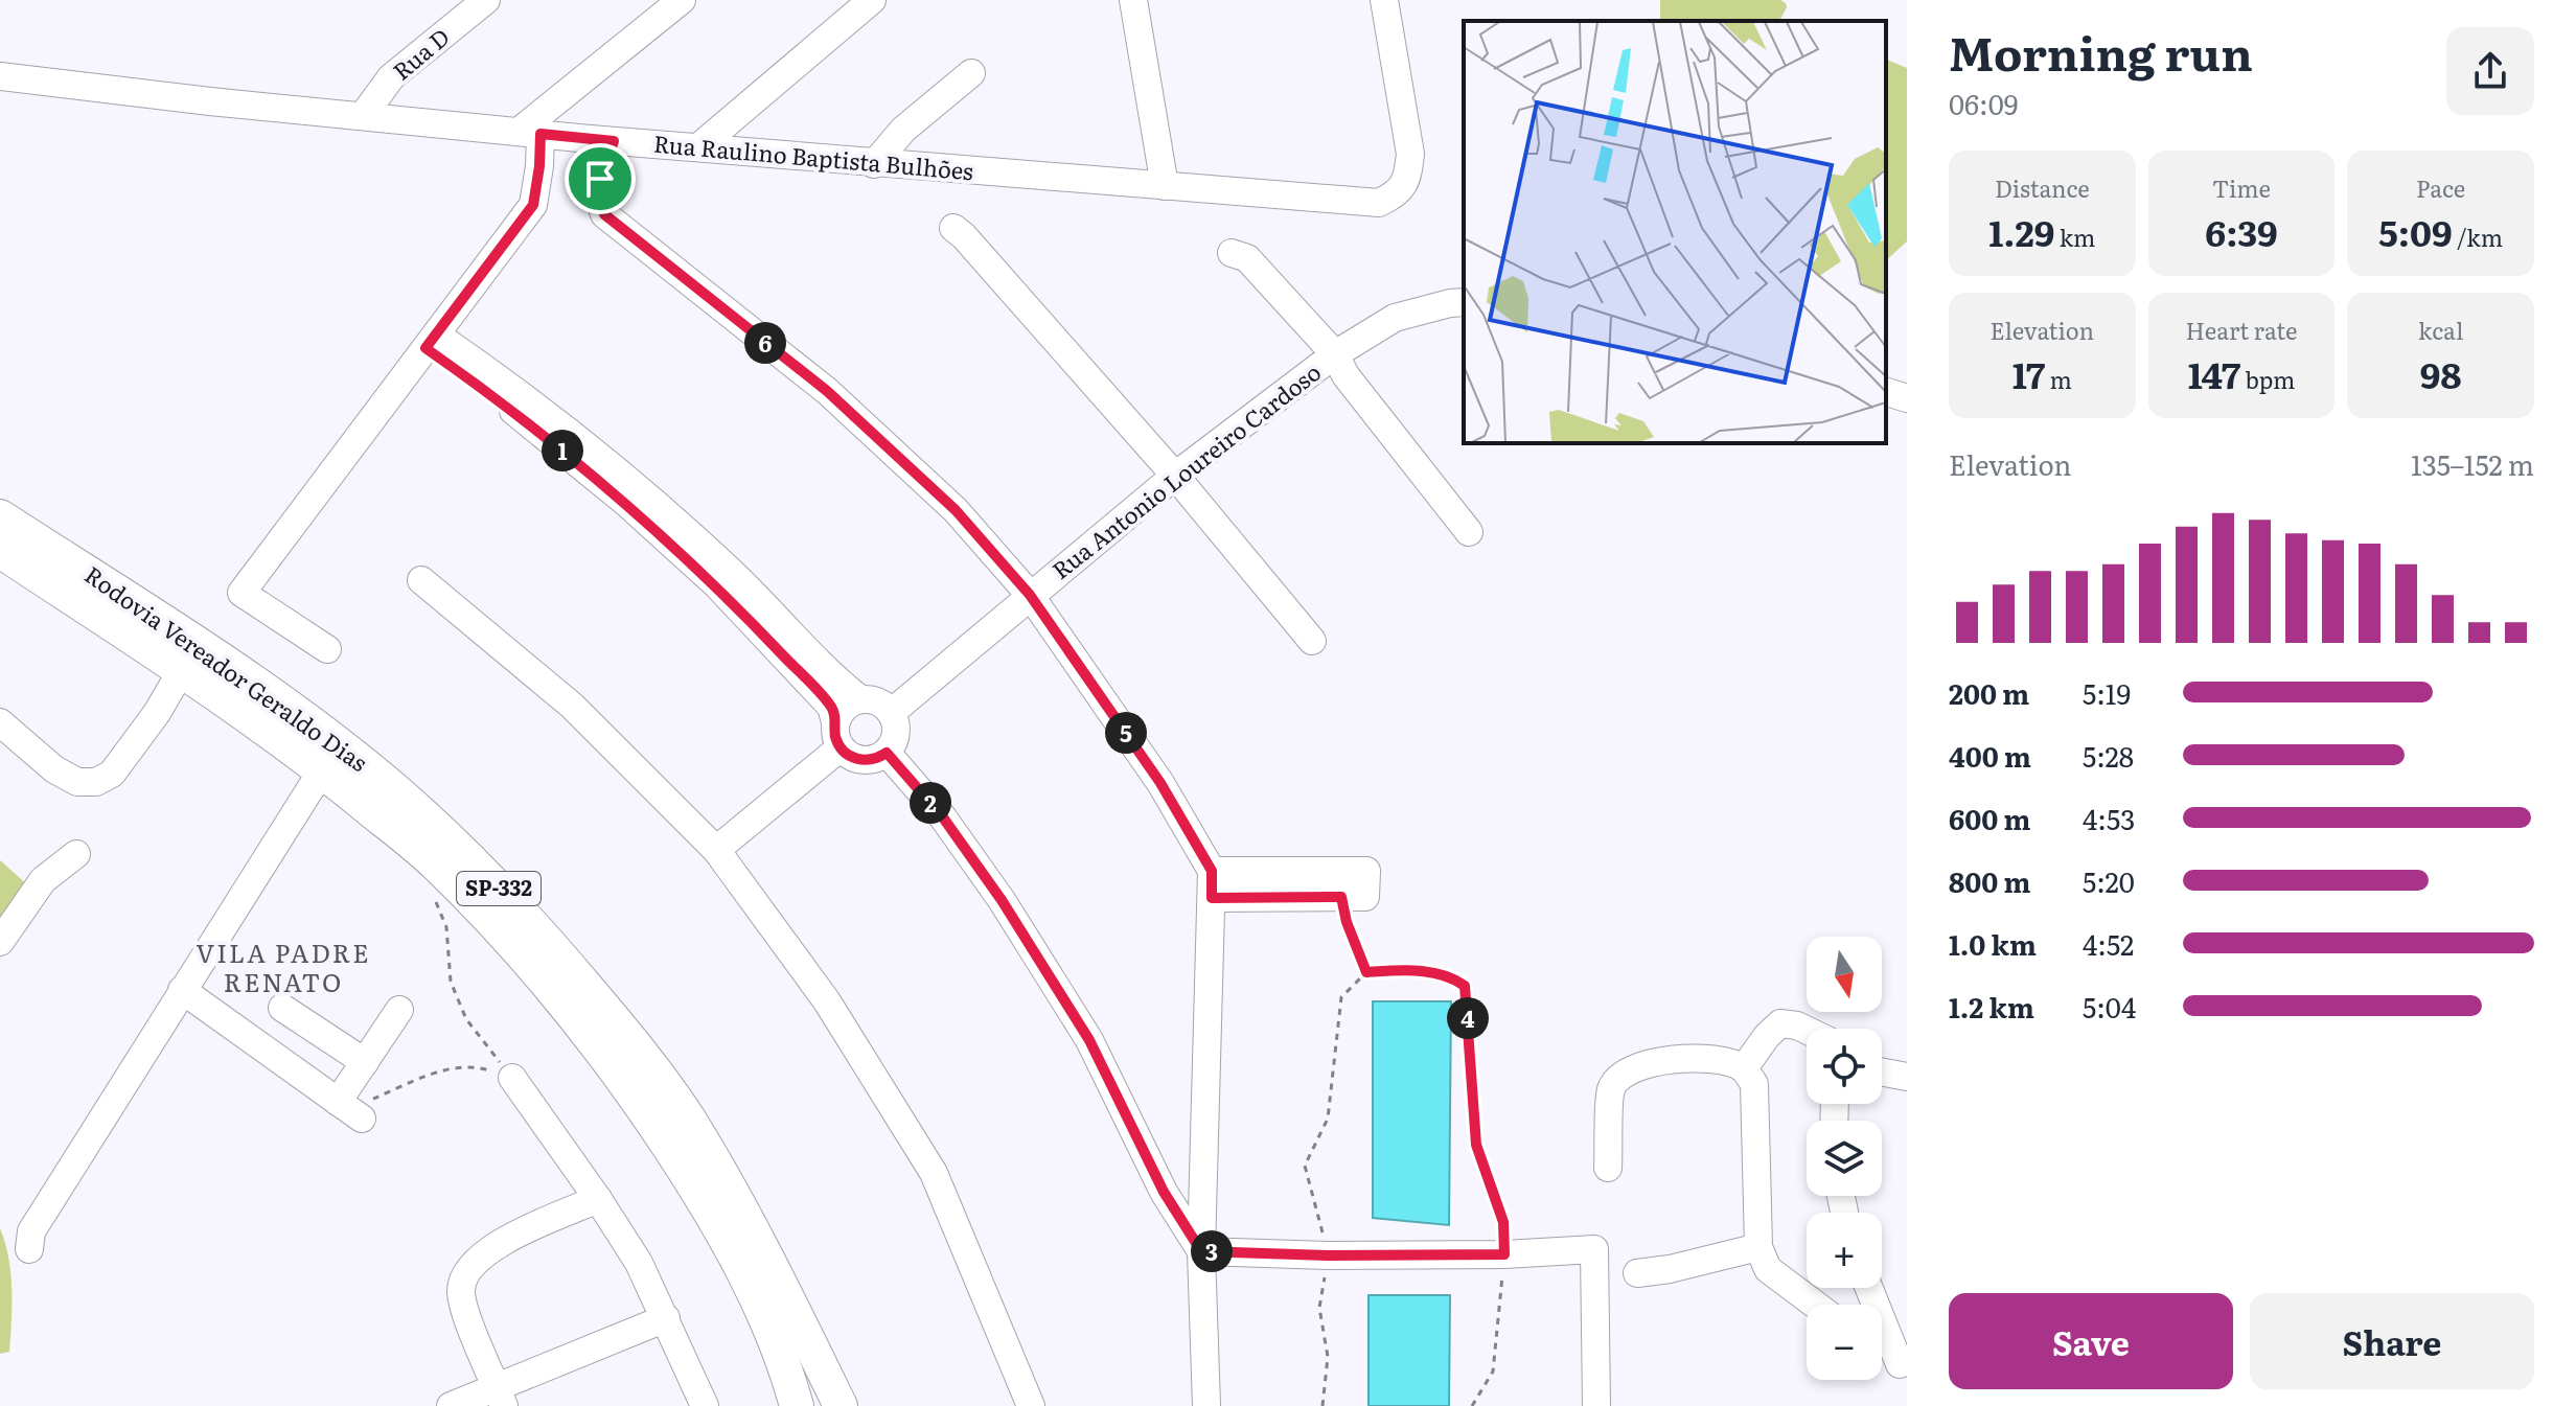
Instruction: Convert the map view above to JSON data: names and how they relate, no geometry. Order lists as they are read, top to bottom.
{
  "streets": {
    "main road": ["Rodovia Vereador Geraldo Dias", "SP-332"],
    "street": ["Rua D", "Rua Raulino Baptista Bulhões", "Rua Antonio Loureiro Cardoso"]
  },
  "crossings": [
    ["Rua D", "Rua Raulino Baptista Bulhões"]
  ],
  "districts": ["VILA PADRE RENATO"],
  "north": "bottom",
  "page": {
    "heading": ["Morning run", "06:09"],
    "stats": [
      ["Distance", "1.29 km"],
      ["Time", "6:39"],
      ["Pace", "5:09 /km"],
      ["Elevation", "17 m"],
      ["Heart rate", "147 bpm"],
      ["kcal", "98"]
    ],
    "pins": [
      "6",
      "1",
      "5",
      "2",
      "4",
      "3"
    ],
    "chart": ["Elevation", "135–152 m"],
    "list": [
      {
        "name": "200 m",
        "note": "5:19"
      },
      {
        "name": "400 m",
        "note": "5:28"
      },
      {
        "name": "600 m",
        "note": "4:53"
      },
      {
        "name": "800 m",
        "note": "5:20"
      },
      {
        "name": "1.0 km",
        "note": "4:52"
      },
      {
        "name": "1.2 km",
        "note": "5:04"
      }
    ],
    "map_buttons": ["+", "−"],
    "buttons": ["Save", "Share"]
  }
}
